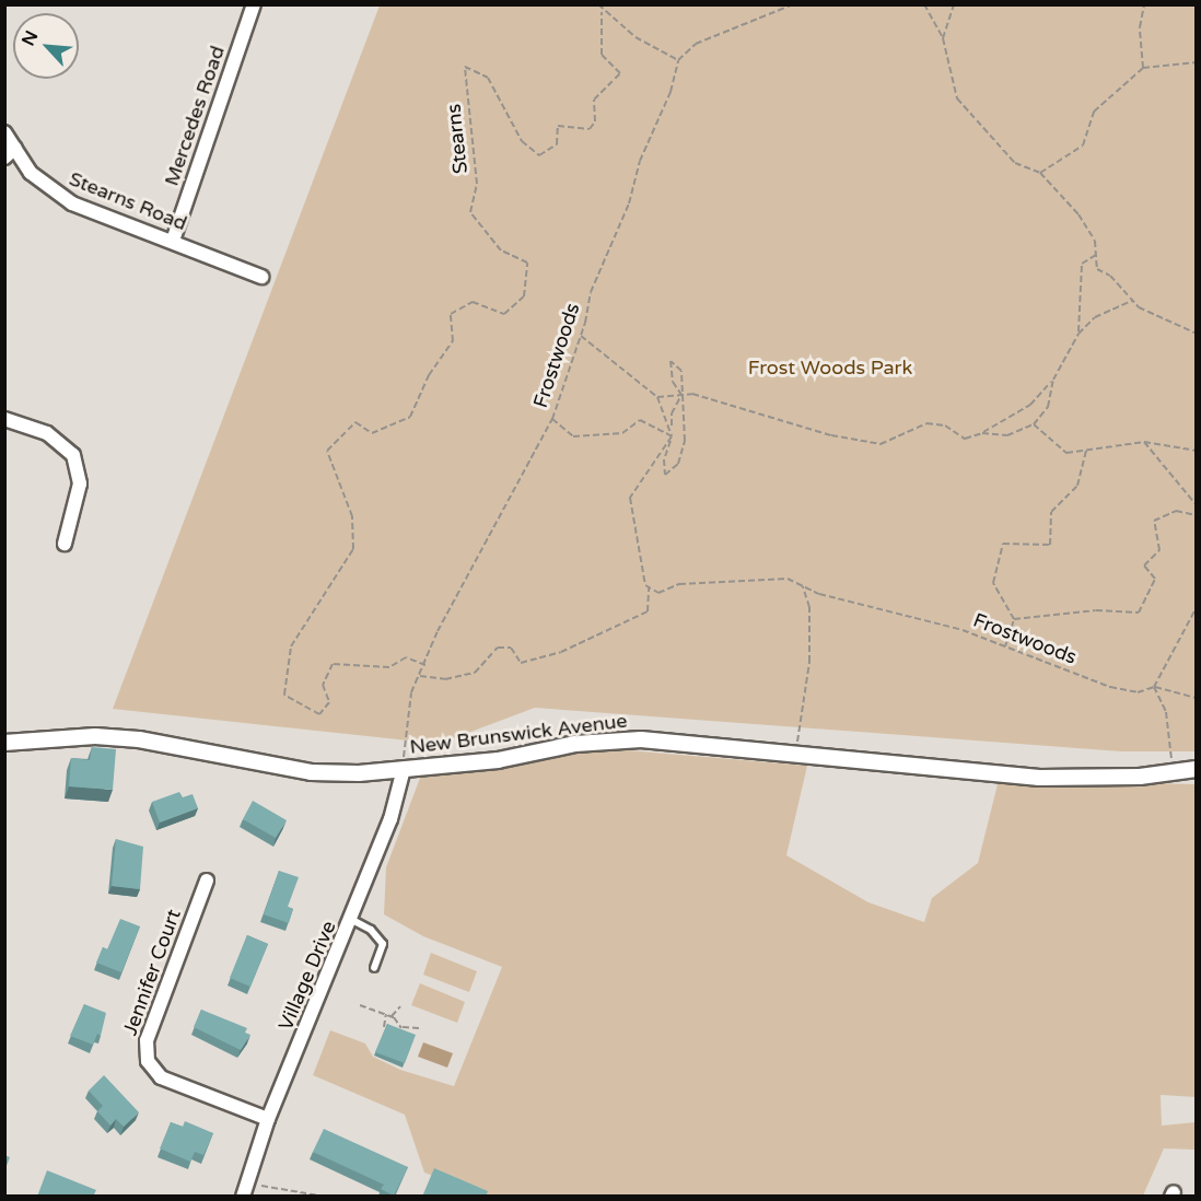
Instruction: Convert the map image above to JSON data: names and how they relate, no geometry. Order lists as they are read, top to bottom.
{
  "streets": {
    "street": [
      "Mercedes Road",
      "Stearns Road",
      "New Brunswick Avenue",
      "Jennifer Court",
      "Village Drive"
    ],
    "path": ["Stearns", "Frostwoods"]
  },
  "crossings": [
    ["Mercedes Road", "Stearns Road"],
    ["Stearns", "Frostwoods"],
    ["Frostwoods", "New Brunswick Avenue"],
    ["Frostwoods", "Village Drive"],
    ["New Brunswick Avenue", "Village Drive"],
    ["Jennifer Court", "Village Drive"]
  ],
  "parks": ["Frost Woods Park"],
  "north": "top left"
}
